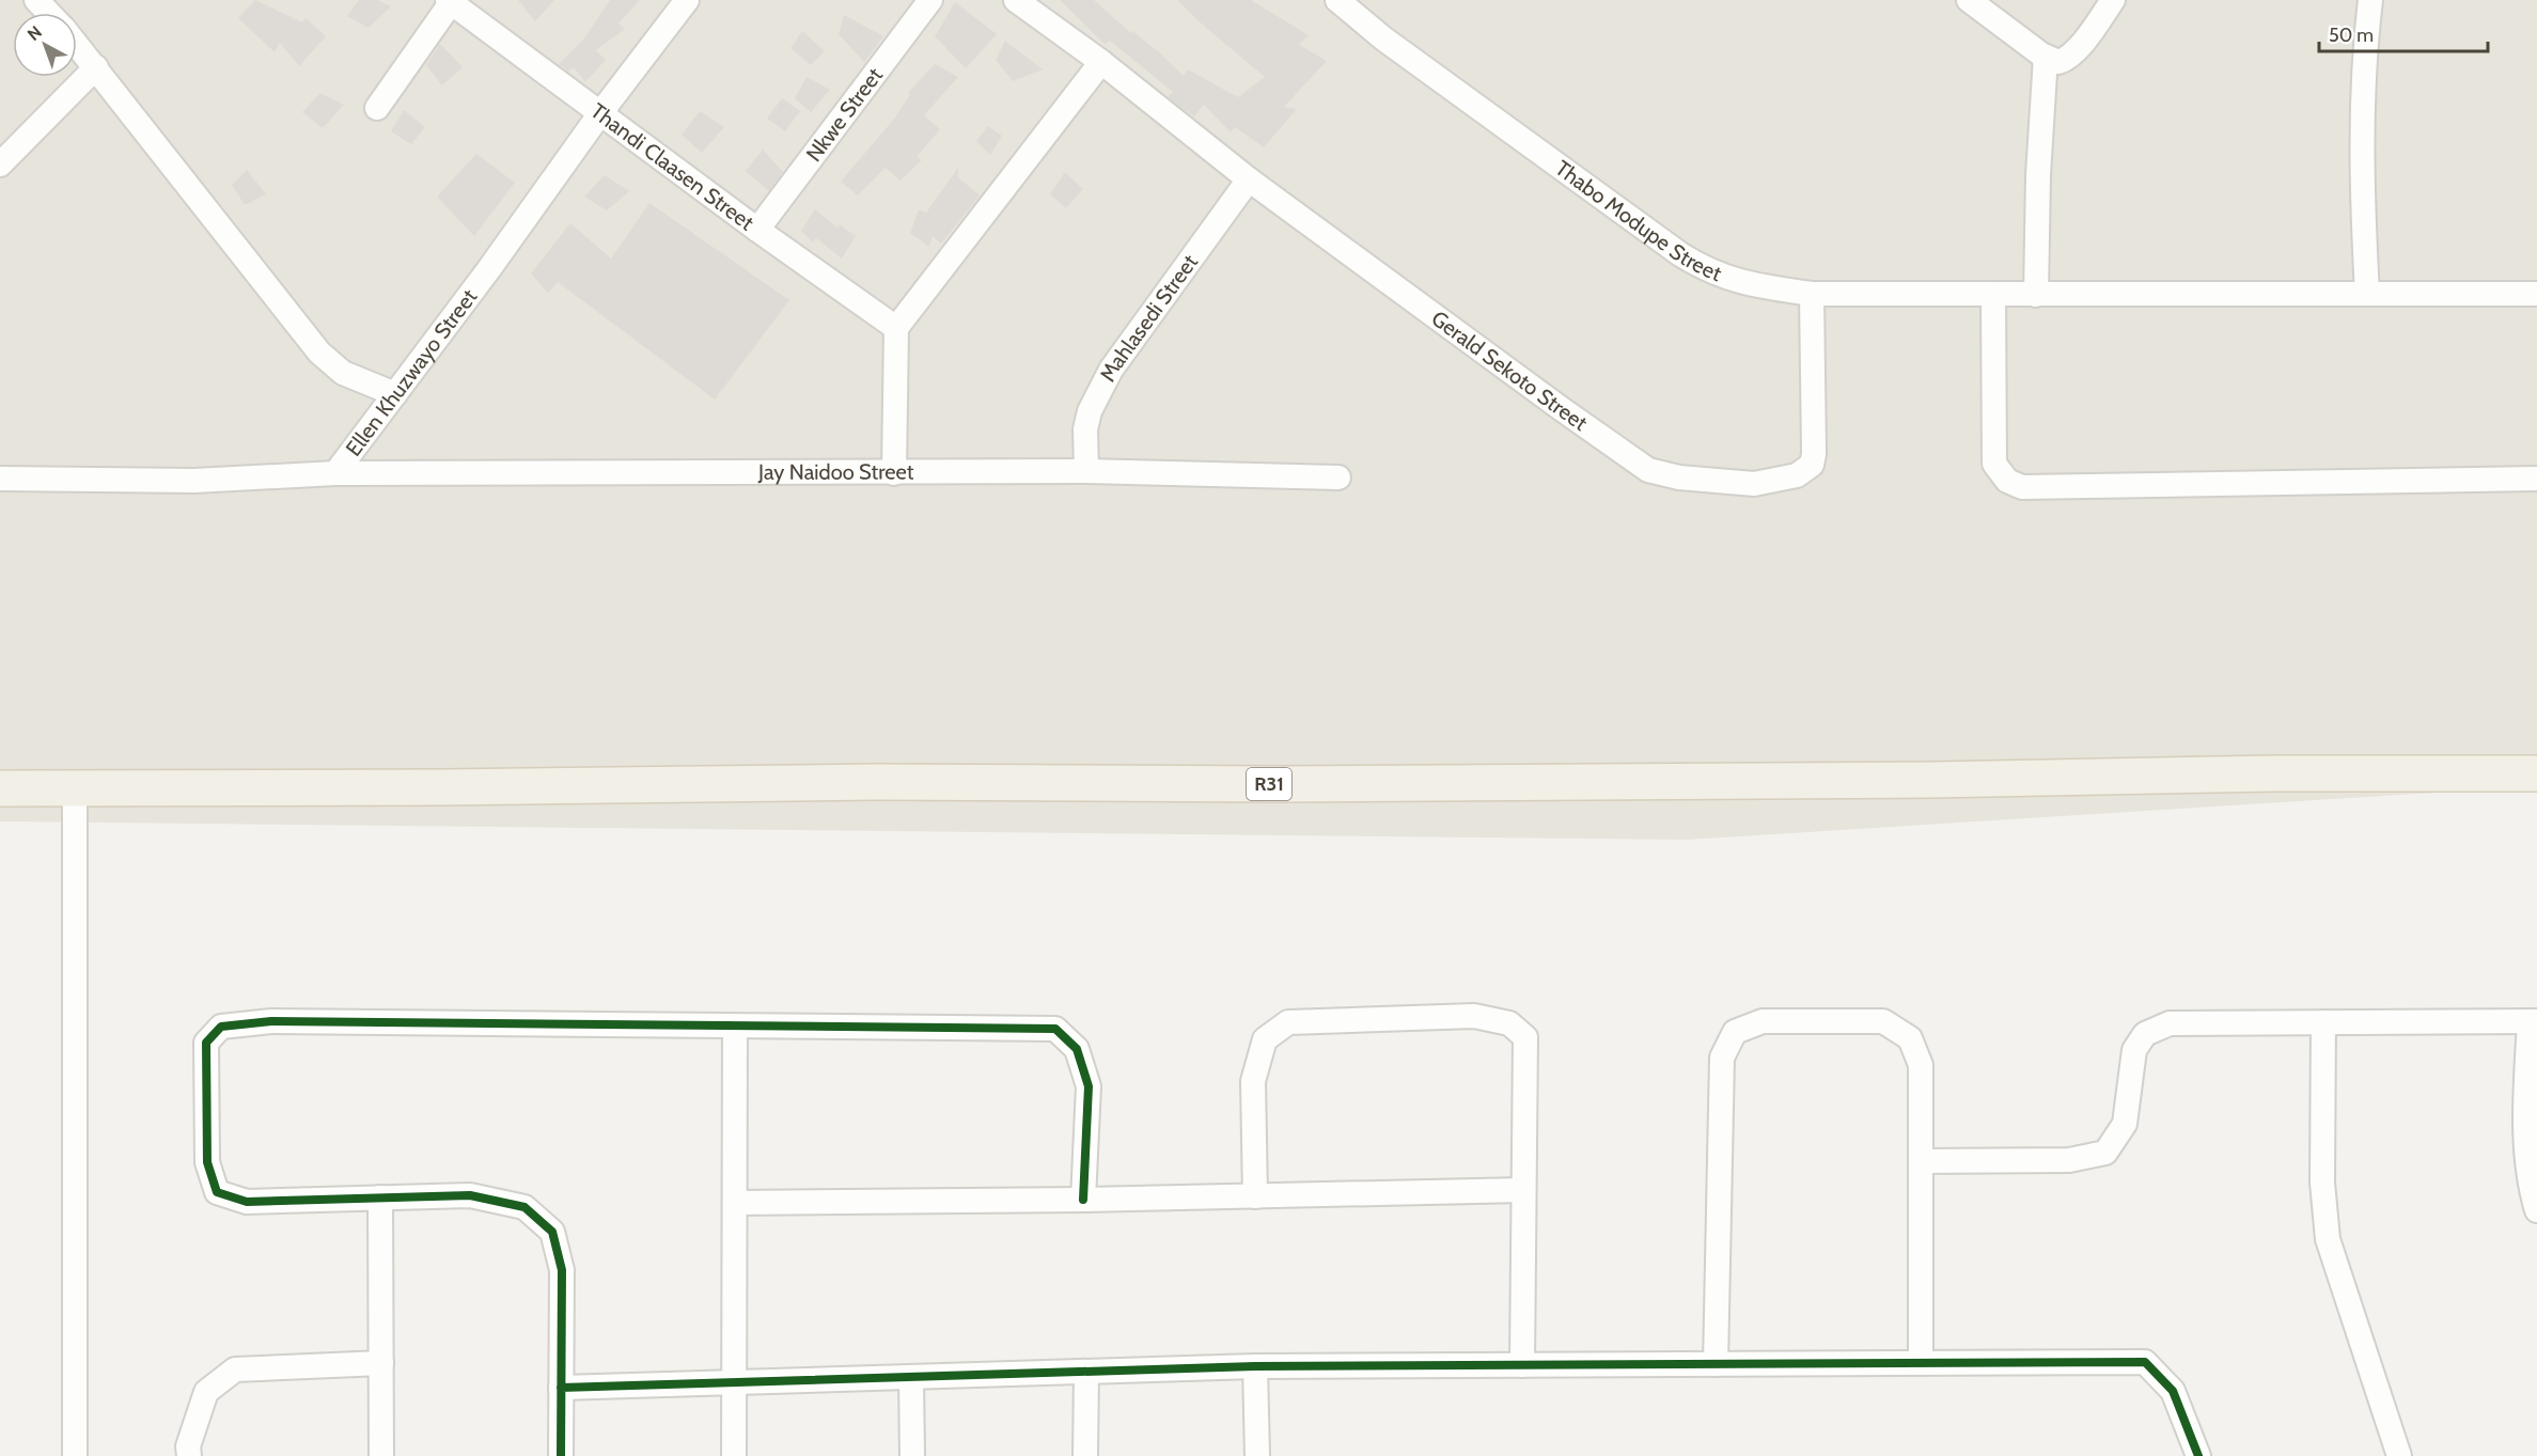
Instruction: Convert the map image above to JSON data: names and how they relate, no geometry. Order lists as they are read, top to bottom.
{
  "streets": {
    "main road": ["R31"],
    "street": [
      "Nkwe Street",
      "Thandi Claasen Street",
      "Thabo Modupe Street",
      "Mahlasedi Street",
      "Gerald Sekoto Street",
      "Ellen Khuzwayo Street",
      "Jay Naidoo Street"
    ]
  },
  "crossings": [
    ["Nkwe Street", "Thandi Claasen Street"],
    ["Thandi Claasen Street", "Ellen Khuzwayo Street"],
    ["Thabo Modupe Street", "Gerald Sekoto Street"],
    ["Mahlasedi Street", "Gerald Sekoto Street"],
    ["Mahlasedi Street", "Jay Naidoo Street"],
    ["Ellen Khuzwayo Street", "Jay Naidoo Street"]
  ],
  "scale_bar": "50 m",
  "north": "top left"
}
